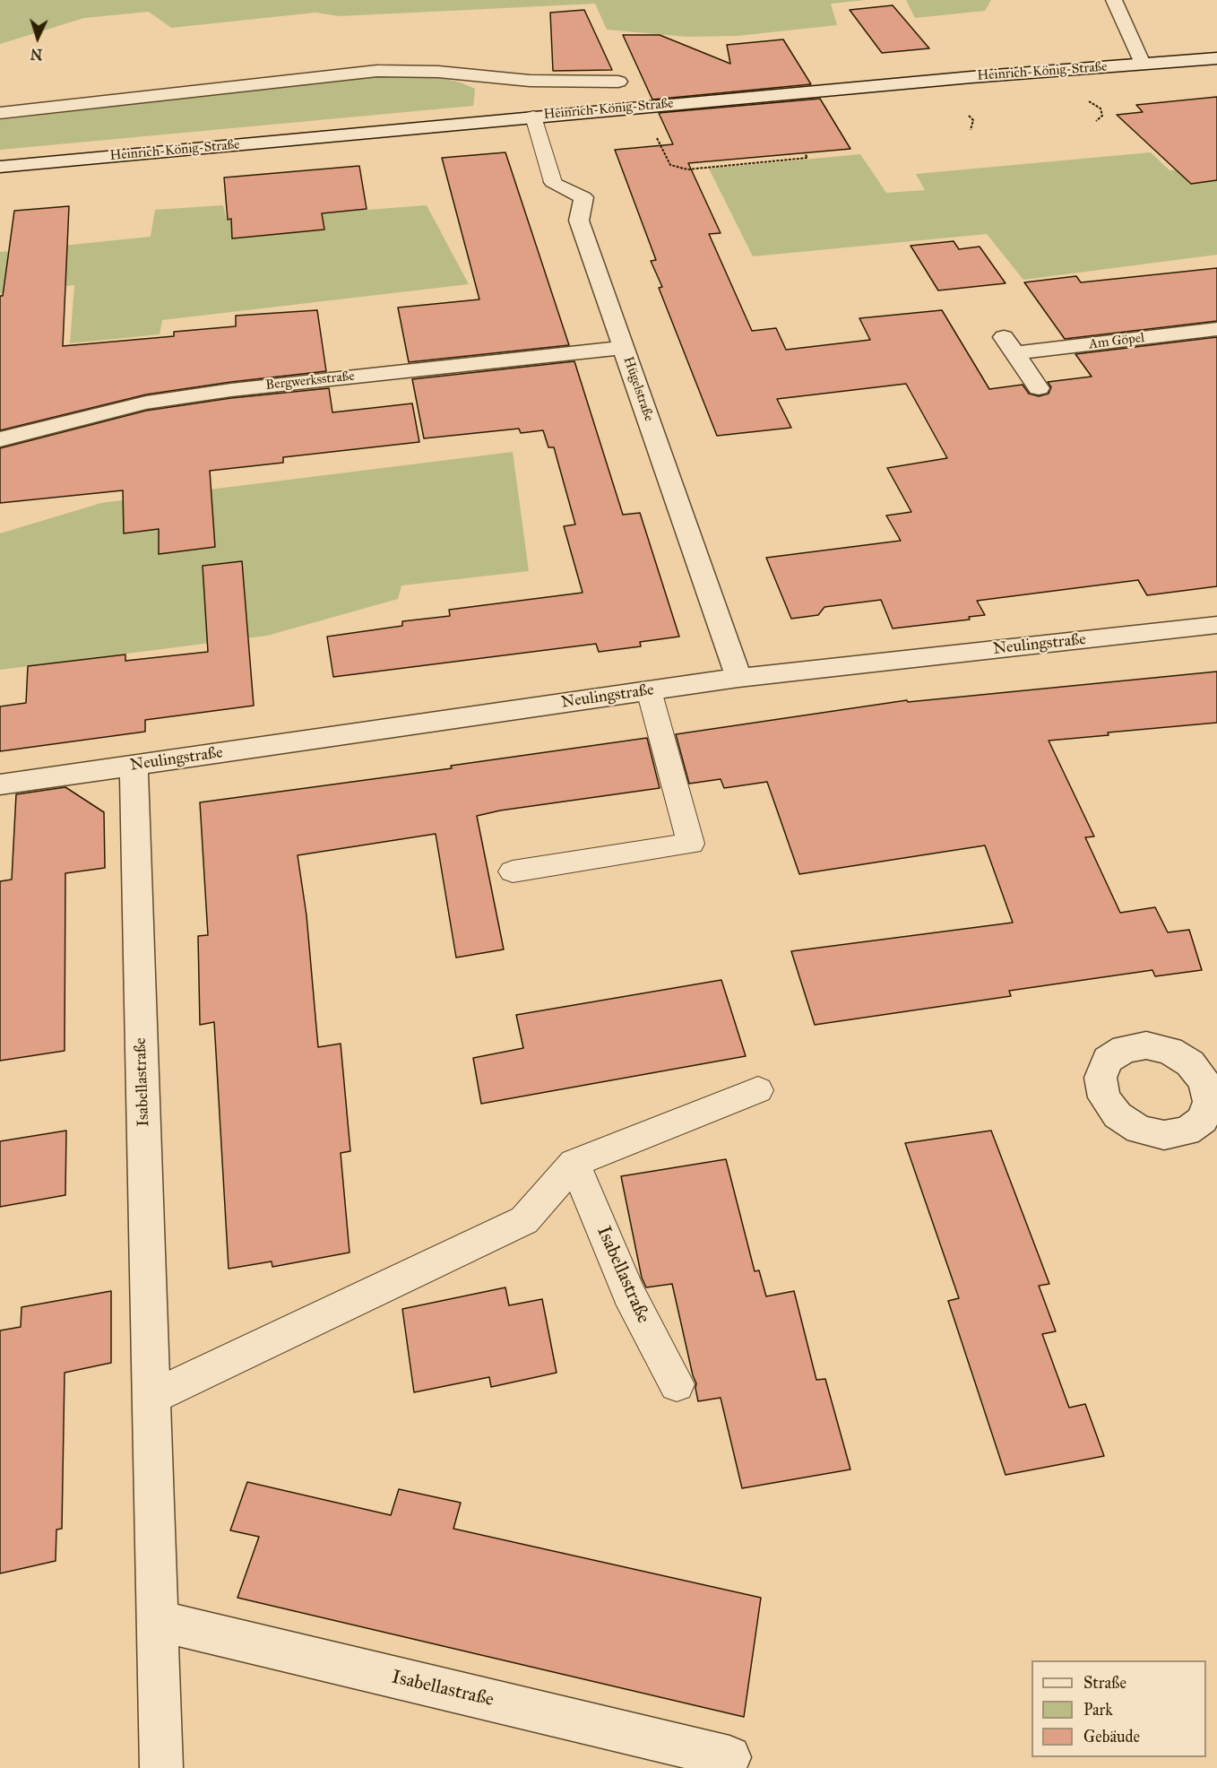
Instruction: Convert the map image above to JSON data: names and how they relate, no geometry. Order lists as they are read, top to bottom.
{
  "streets": {
    "street": [
      "Heinrich-König-Straße",
      "Am Göpel",
      "Bergwerksstraße",
      "Hügelstraße",
      "Neulingstraße",
      "Isabellastraße"
    ]
  },
  "crossings": [
    ["Heinrich-König-Straße", "Hügelstraße"],
    ["Bergwerksstraße", "Hügelstraße"],
    ["Hügelstraße", "Neulingstraße"],
    ["Neulingstraße", "Isabellastraße"]
  ],
  "legend": ["Straße", "Park", "Gebäude"],
  "north": "bottom"
}
